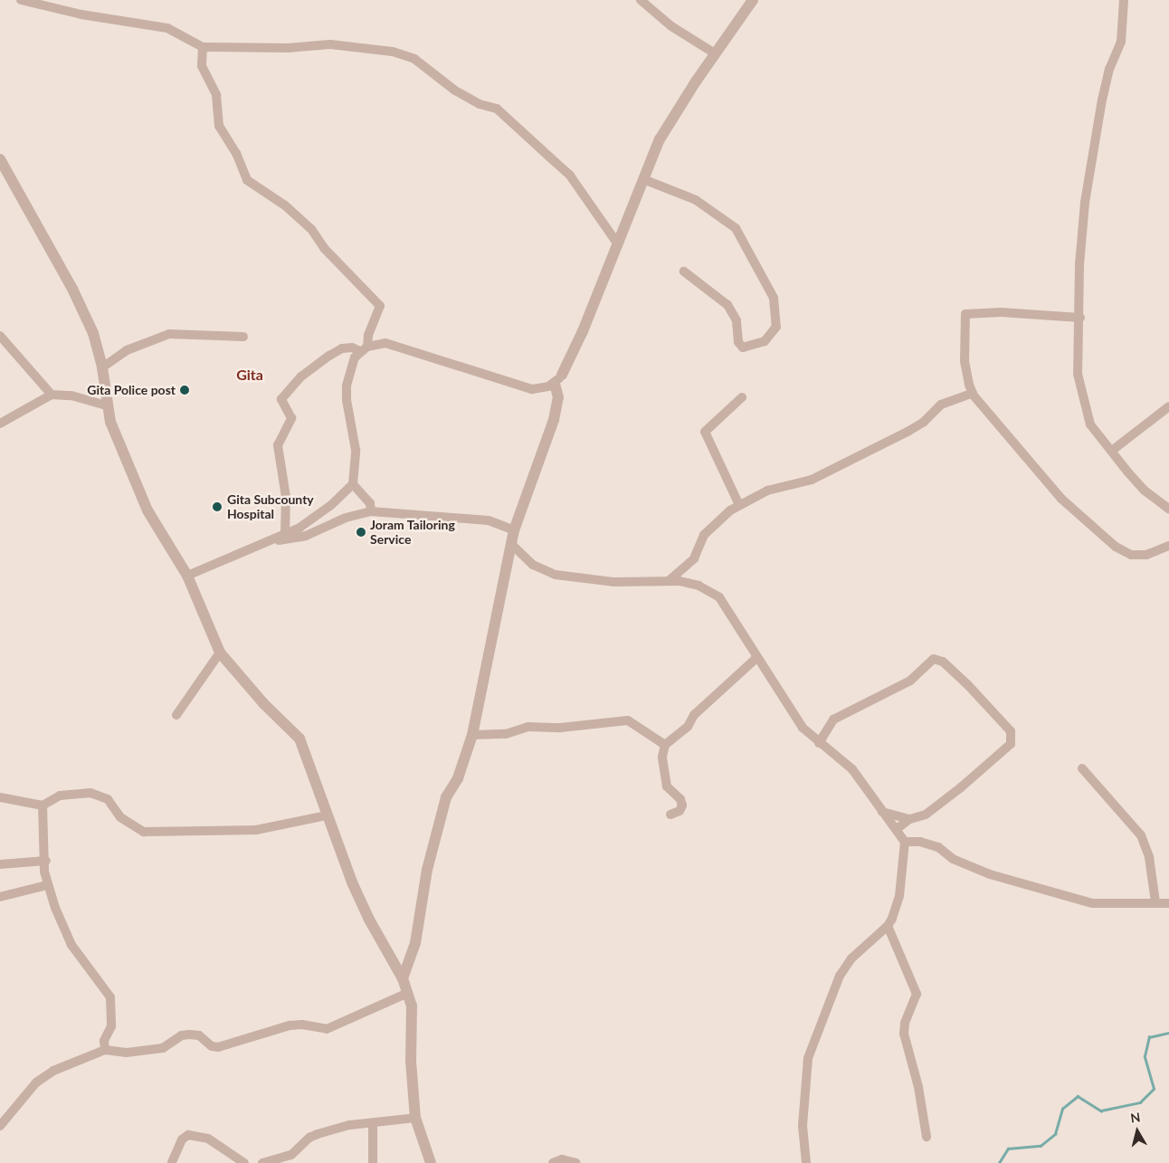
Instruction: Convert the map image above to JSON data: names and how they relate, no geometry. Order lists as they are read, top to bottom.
{
  "districts": ["Gita"],
  "places": ["Gita Police post", "Gita Subcounty Hospital", "Joram Tailoring Service"],
  "north": "top"
}
